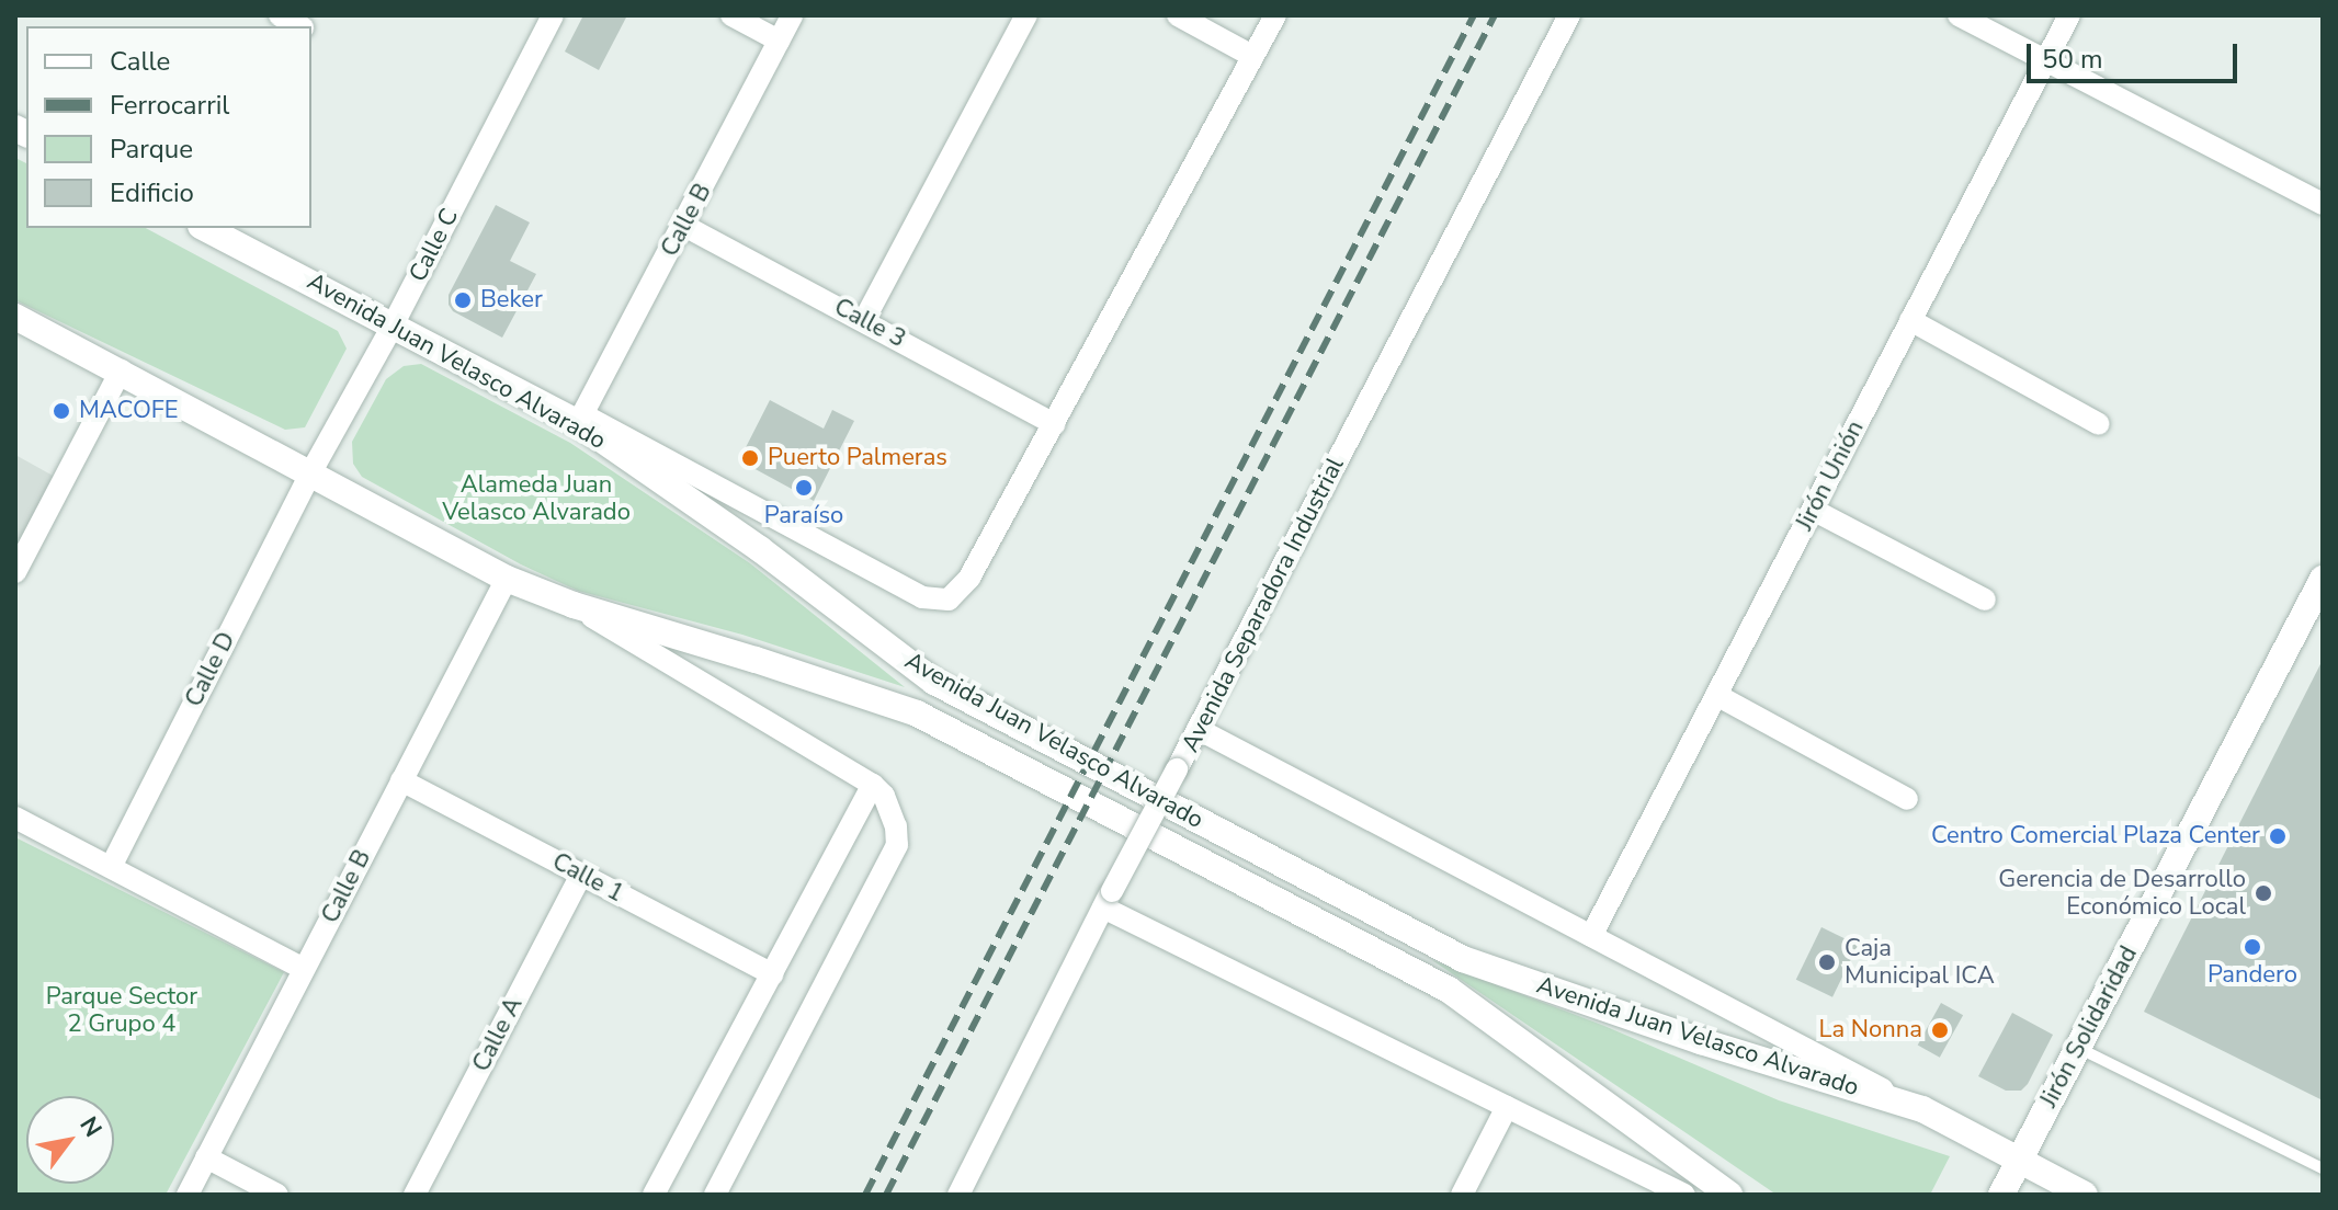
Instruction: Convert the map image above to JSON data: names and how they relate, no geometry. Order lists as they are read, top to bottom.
{
  "streets": {
    "main road": ["Avenida Juan Velasco Alvarado", "Jirón Solidaridad"],
    "street": [
      "Calle B",
      "Calle C",
      "Calle 3",
      "Jirón Unión",
      "Avenida Separadora Industrial",
      "Calle D",
      "Calle 1",
      "Calle A"
    ]
  },
  "crossings": [
    ["Calle B", "Calle 3"],
    ["Calle B", "Avenida Juan Velasco Alvarado"],
    ["Calle B", "Calle 1"],
    ["Calle C", "Avenida Juan Velasco Alvarado"],
    ["Calle C", "Calle D"],
    ["Calle 3", "Avenida Juan Velasco Alvarado"],
    ["Avenida Juan Velasco Alvarado", "Jirón Unión"],
    ["Avenida Juan Velasco Alvarado", "Avenida Separadora Industrial"],
    ["Avenida Juan Velasco Alvarado", "Calle D"],
    ["Avenida Juan Velasco Alvarado", "Jirón Solidaridad"],
    ["Calle 1", "Calle A"]
  ],
  "parks": ["Alameda Juan Velasco Alvarado", "Parque Sector 2 Grupo 4"],
  "places": [
    "Beker",
    "MACOFE",
    "Puerto Palmeras",
    "Paraíso",
    "Centro Comercial Plaza Center",
    "Gerencia de Desarrollo Económico Local",
    "Pandero",
    "Caja Municipal ICA",
    "La Nonna"
  ],
  "legend": [
    "Calle",
    "Ferrocarril",
    "Parque",
    "Edificio"
  ],
  "scale_bar": "50 m",
  "north": "top right"
}
